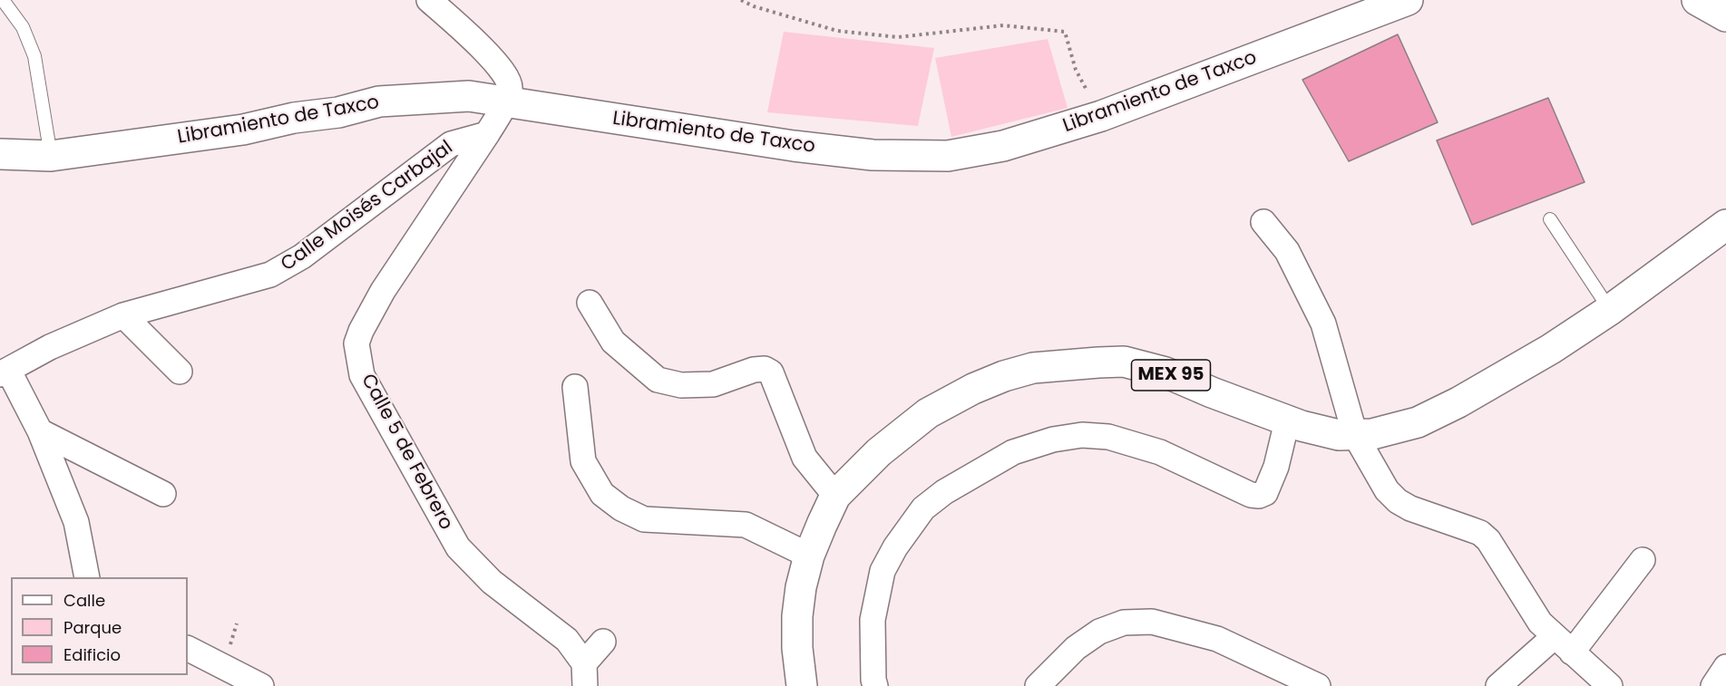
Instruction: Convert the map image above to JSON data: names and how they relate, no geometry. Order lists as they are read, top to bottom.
{
  "streets": {
    "main road": ["Libramiento de Taxco", "MEX 95"],
    "street": ["Calle Moisés Carbajal", "Calle 5 de Febrero"]
  },
  "crossings": [
    ["Calle Moisés Carbajal", "Calle 5 de Febrero"]
  ],
  "legend": ["Calle", "Parque", "Edificio"]
}
